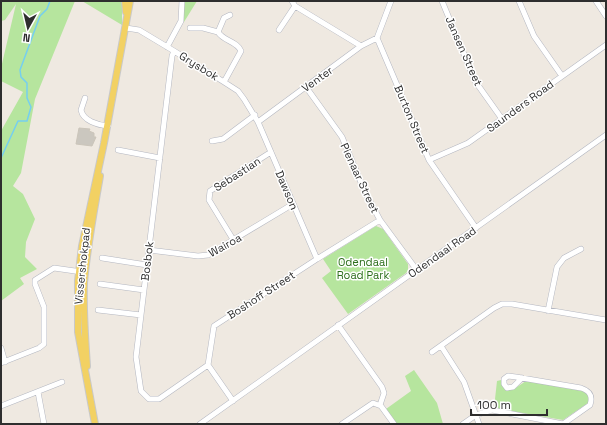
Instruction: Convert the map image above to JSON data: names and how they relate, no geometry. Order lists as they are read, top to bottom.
{
  "streets": {
    "main road": ["Vissershokpad"],
    "street": [
      "Jansen Street",
      "Grysbok",
      "Venter",
      "Saunders Road",
      "Burton Street",
      "Sebastian",
      "Pienaar Street",
      "Dawson",
      "Wairoa",
      "Odendaal Road",
      "Bosbok",
      "Boshoff Street"
    ]
  },
  "crossings": [
    ["Jansen Street", "Saunders Road"],
    ["Grysbok", "Venter"],
    ["Grysbok", "Dawson"],
    ["Grysbok", "Bosbok"],
    ["Grysbok", "Vissershokpad"],
    ["Venter", "Burton Street"],
    ["Venter", "Pienaar Street"],
    ["Venter", "Dawson"],
    ["Saunders Road", "Burton Street"],
    ["Burton Street", "Odendaal Road"],
    ["Sebastian", "Dawson"],
    ["Sebastian", "Wairoa"],
    ["Pienaar Street", "Odendaal Road"],
    ["Pienaar Street", "Boshoff Street"],
    ["Dawson", "Wairoa"],
    ["Dawson", "Boshoff Street"],
    ["Wairoa", "Bosbok"],
    ["Bosbok", "Boshoff Street"]
  ],
  "parks": ["Odendaal Road Park"],
  "scale_bar": "100 m",
  "north": "bottom"
}
